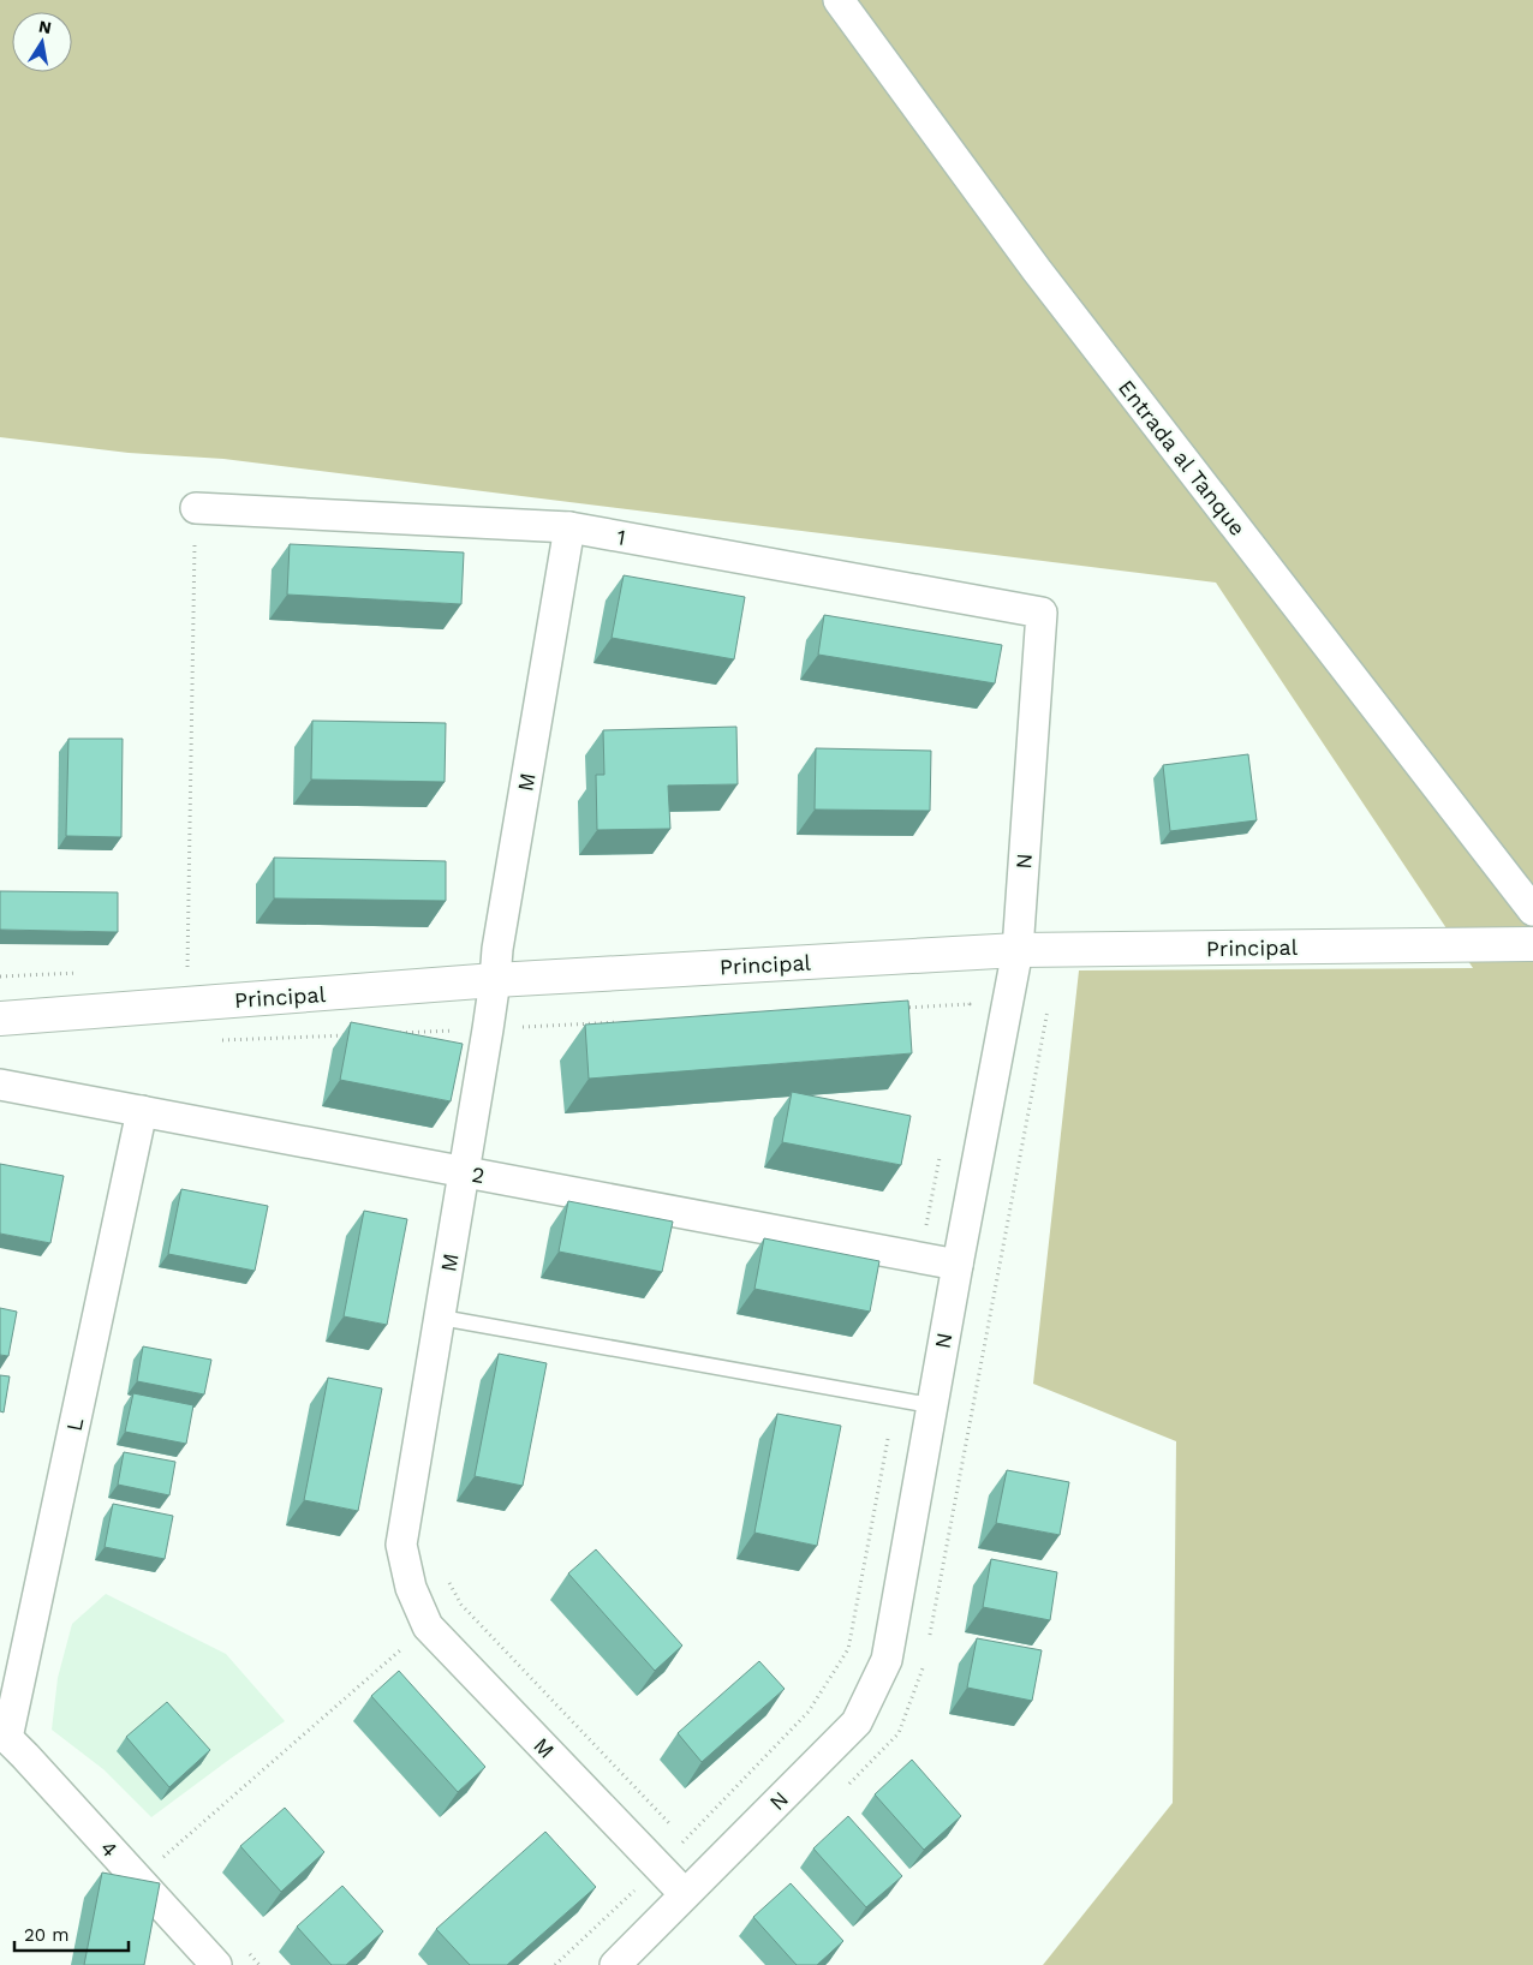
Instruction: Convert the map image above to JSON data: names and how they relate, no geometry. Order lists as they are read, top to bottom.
{
  "streets": {
    "street": [
      "Entrada al Tanque",
      "1",
      "M",
      "N",
      "Principal",
      "2",
      "L",
      "4"
    ]
  },
  "crossings": [
    ["1", "M"],
    ["1", "N"],
    ["M", "N"],
    ["M", "Principal"],
    ["M", "2"],
    ["N", "Principal"],
    ["N", "2"],
    ["2", "L"],
    ["L", "4"]
  ],
  "scale_bar": "20 m",
  "north": "top"
}
